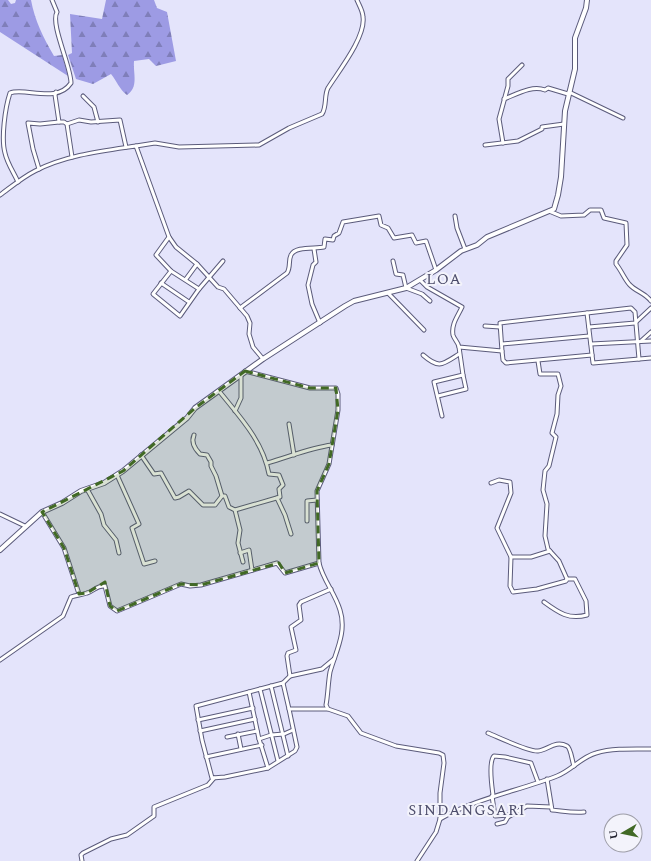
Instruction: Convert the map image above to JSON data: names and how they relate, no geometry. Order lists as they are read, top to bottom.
{
  "districts": ["LOA", "SINDANGSARI"],
  "north": "left"
}
